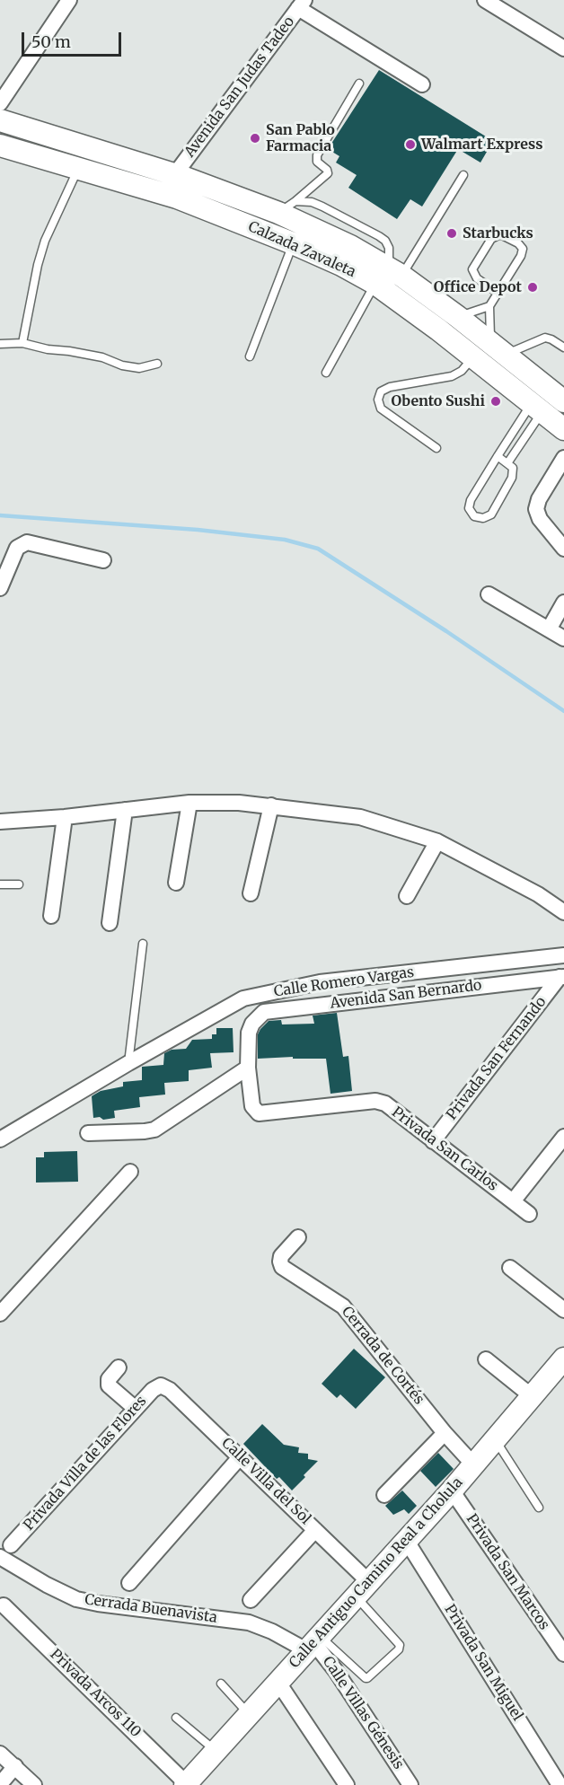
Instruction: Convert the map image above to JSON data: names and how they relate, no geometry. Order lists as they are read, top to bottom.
{
  "streets": {
    "main road": ["Calzada Zavaleta", "Calle Antiguo Camino Real a Cholula"],
    "street": [
      "Avenida San Judas Tadeo",
      "Calle Romero Vargas",
      "Avenida San Bernardo",
      "Privada San Fernando",
      "Privada San Carlos",
      "Cerrada de Cortés",
      "Privada Villa de las Flores",
      "Calle Villa del Sol",
      "Privada San Marcos",
      "Cerrada Buenavista",
      "Privada San Miguel",
      "Privada Arcos 110",
      "Calle Villas Génesis"
    ]
  },
  "crossings": [
    ["Avenida San Judas Tadeo", "Calzada Zavaleta"],
    ["Avenida San Bernardo", "Privada San Fernando"],
    ["Avenida San Bernardo", "Privada San Carlos"],
    ["Privada San Fernando", "Privada San Carlos"],
    ["Cerrada de Cortés", "Calle Antiguo Camino Real a Cholula"],
    ["Privada Villa de las Flores", "Calle Villa del Sol"],
    ["Calle Villa del Sol", "Calle Antiguo Camino Real a Cholula"],
    ["Privada San Marcos", "Calle Antiguo Camino Real a Cholula"],
    ["Calle Antiguo Camino Real a Cholula", "Cerrada Buenavista"],
    ["Calle Antiguo Camino Real a Cholula", "Privada San Miguel"],
    ["Calle Antiguo Camino Real a Cholula", "Privada Arcos 110"],
    ["Calle Antiguo Camino Real a Cholula", "Calle Villas Génesis"],
    ["Cerrada Buenavista", "Calle Villas Génesis"]
  ],
  "places": [
    "San Pablo Farmacia",
    "Walmart Express",
    "Starbucks",
    "Office Depot",
    "Obento Sushi"
  ],
  "scale_bar": "50 m"
}
